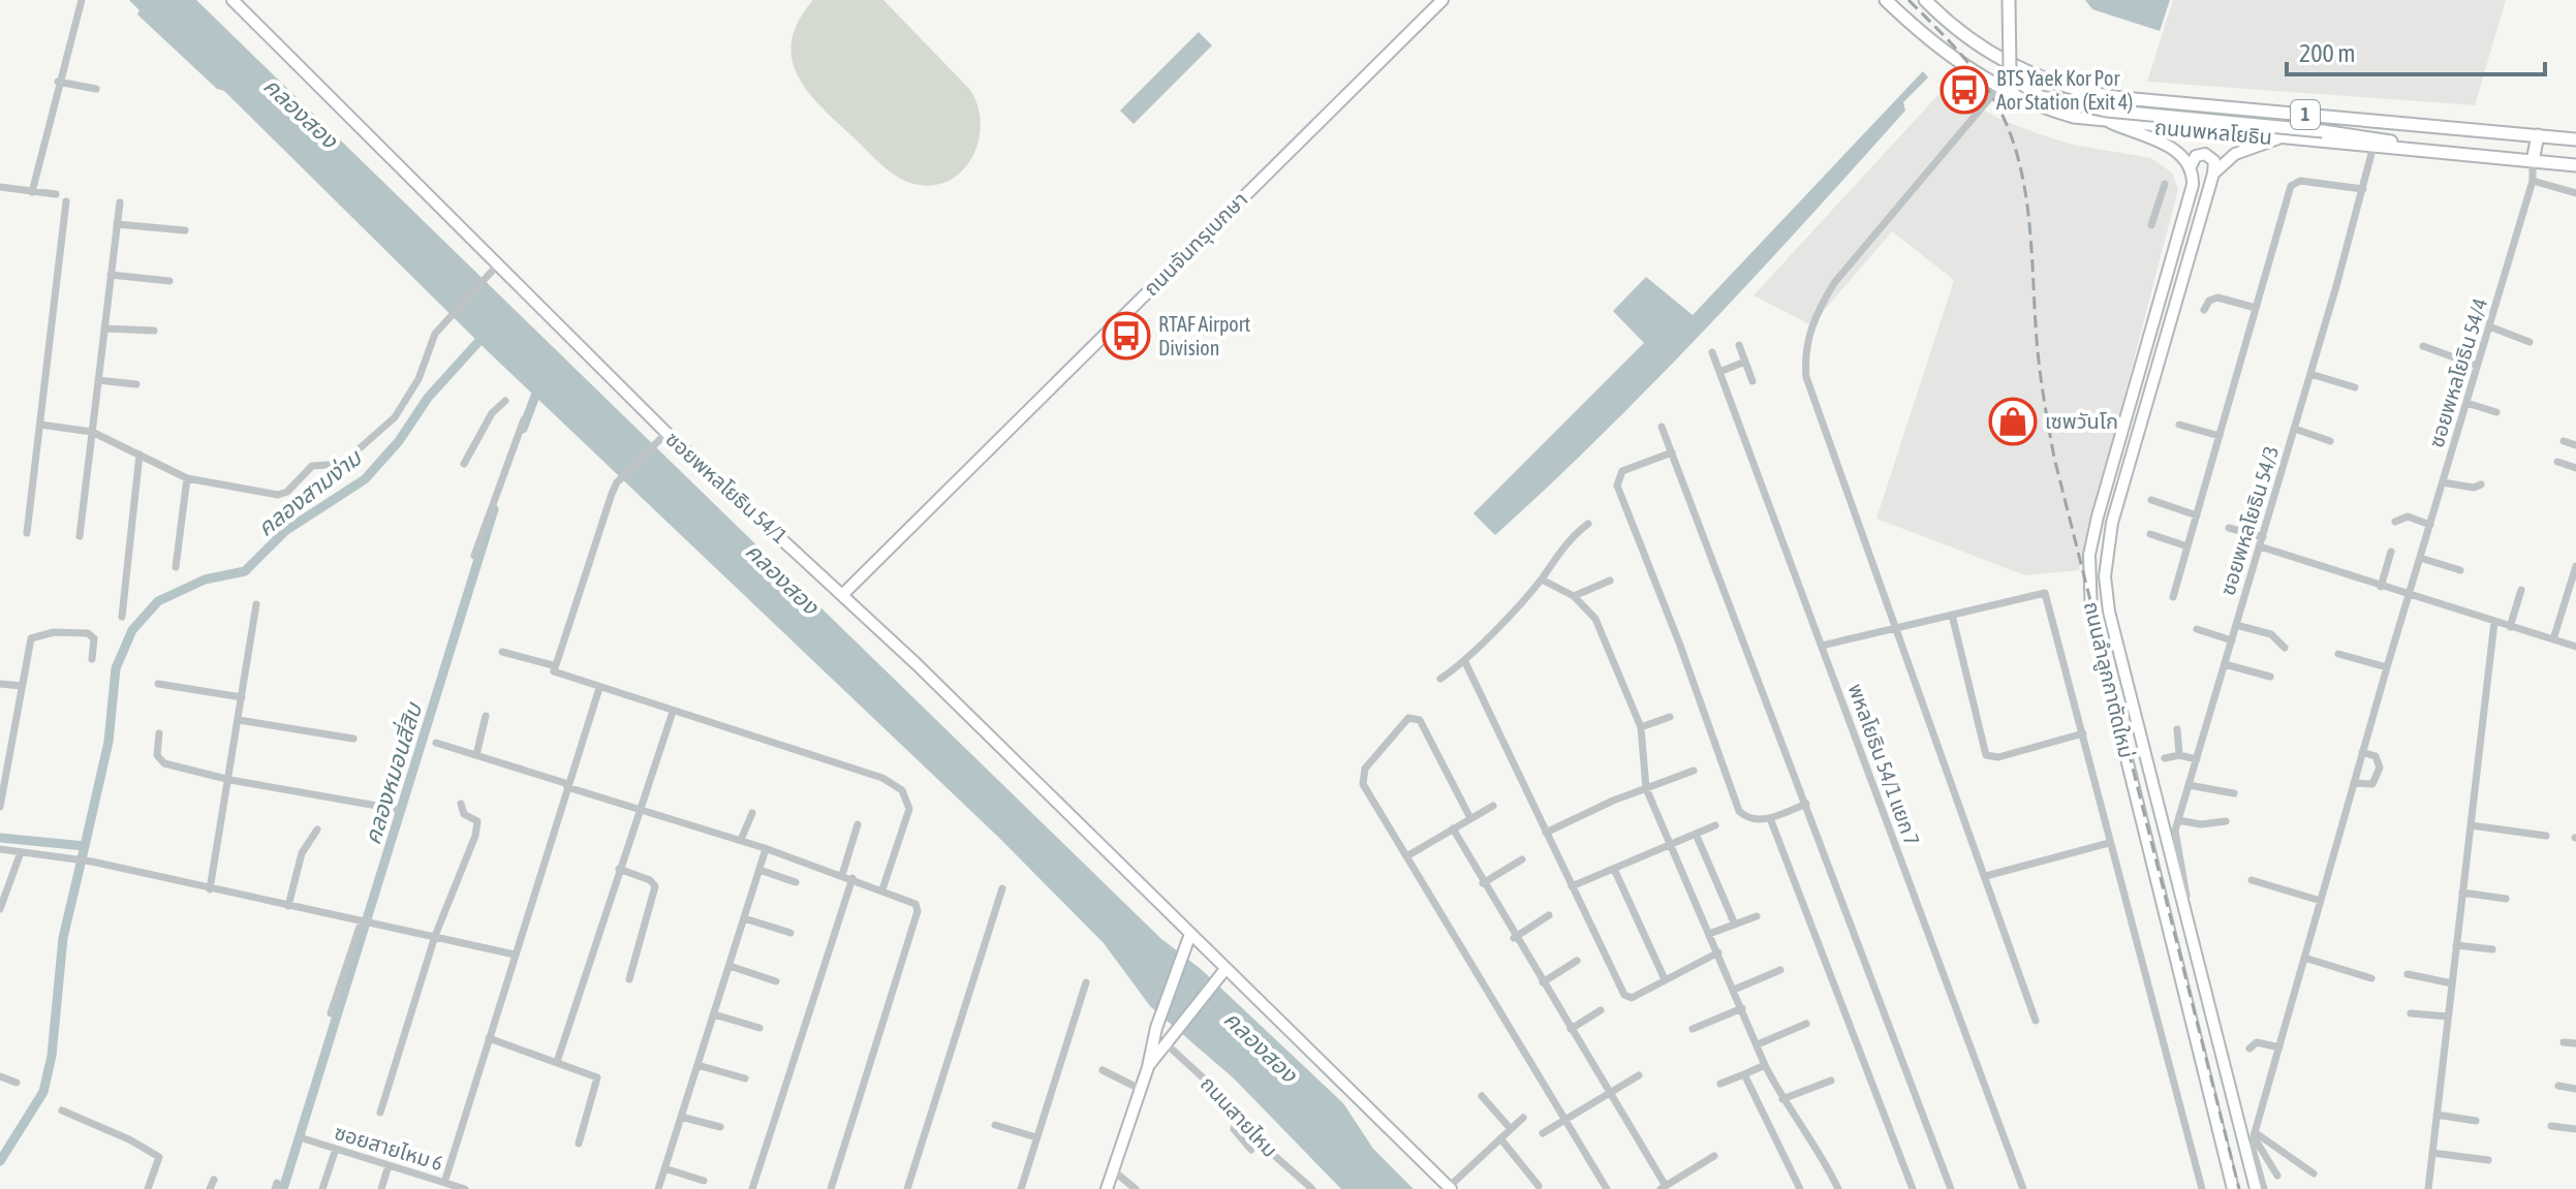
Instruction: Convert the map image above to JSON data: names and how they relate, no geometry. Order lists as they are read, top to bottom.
{
  "streets": {
    "main road": [
      "1",
      "ถนนพหลโยธิน",
      "ถนนจันทรุเบกษา",
      "ซอยพหลโยธิน 54/1",
      "ถนนลำลูกกาตัดใหม่"
    ],
    "street": [
      "ซอยพหลโยธิน 54/4",
      "ซอยพหลโยธิน 54/3",
      "พหลโยธิน 54/1 แยก 7",
      "ถนนสายไหม",
      "ซอยสายไหม 6"
    ]
  },
  "crossings": [
    ["ถนนพหลโยธิน", "ซอยพหลโยธิน 54/4"],
    ["ถนนพหลโยธิน", "ซอยพหลโยธิน 54/3"],
    ["ถนนจันทรุเบกษา", "ซอยพหลโยธิน 54/1"]
  ],
  "water": ["คลองสอง", "คลองสามง่าม", "คลองหมอนสี่สิบ"],
  "places": {
    "bus stop": ["BTS Yaek Kor Por Aor Station (Exit 4)", "RTAF Airport Division"],
    "shop": ["เซพวันโก"]
  },
  "scale_bar": "200 m"
}
